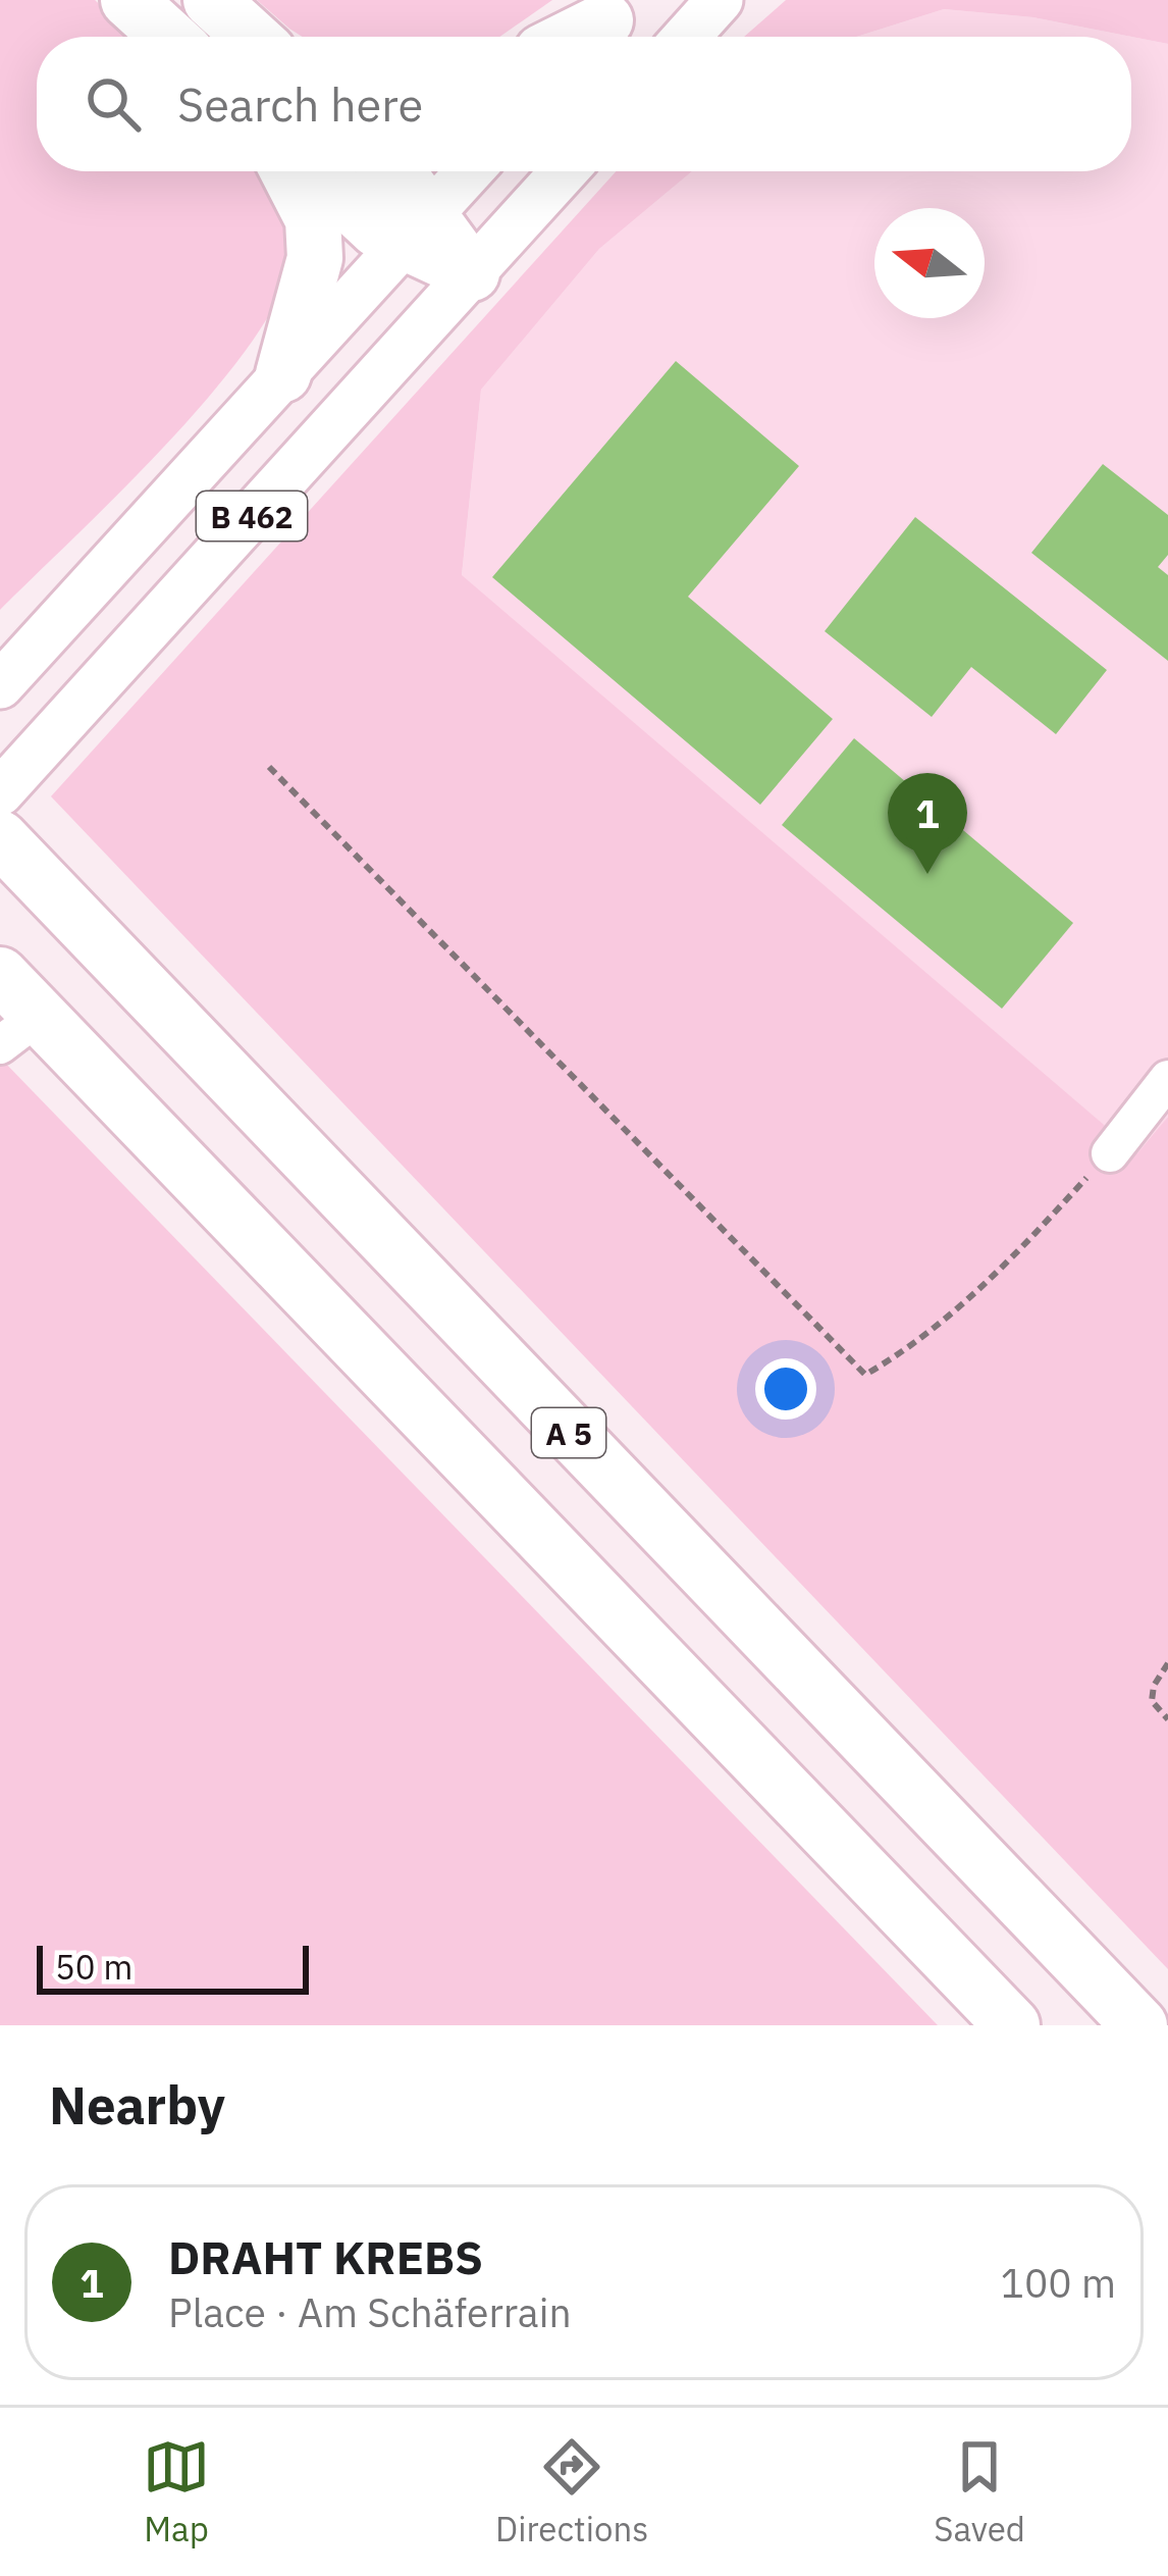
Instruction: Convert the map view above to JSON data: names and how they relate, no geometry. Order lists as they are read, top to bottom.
{
  "streets": {
    "highway": ["B 462", "A 5"]
  },
  "scale_bar": "50 m",
  "north": "left",
  "page": {
    "search": "Search here",
    "pins": "1",
    "scale": "50 m",
    "heading": "Nearby",
    "list": [
      {
        "mark": "1",
        "name": "DRAHT KREBS",
        "note": "Place · Am Schäferrain",
        "value": "100 m"
      }
    ],
    "nav": ["Map", "Directions", "Saved"]
  }
}
